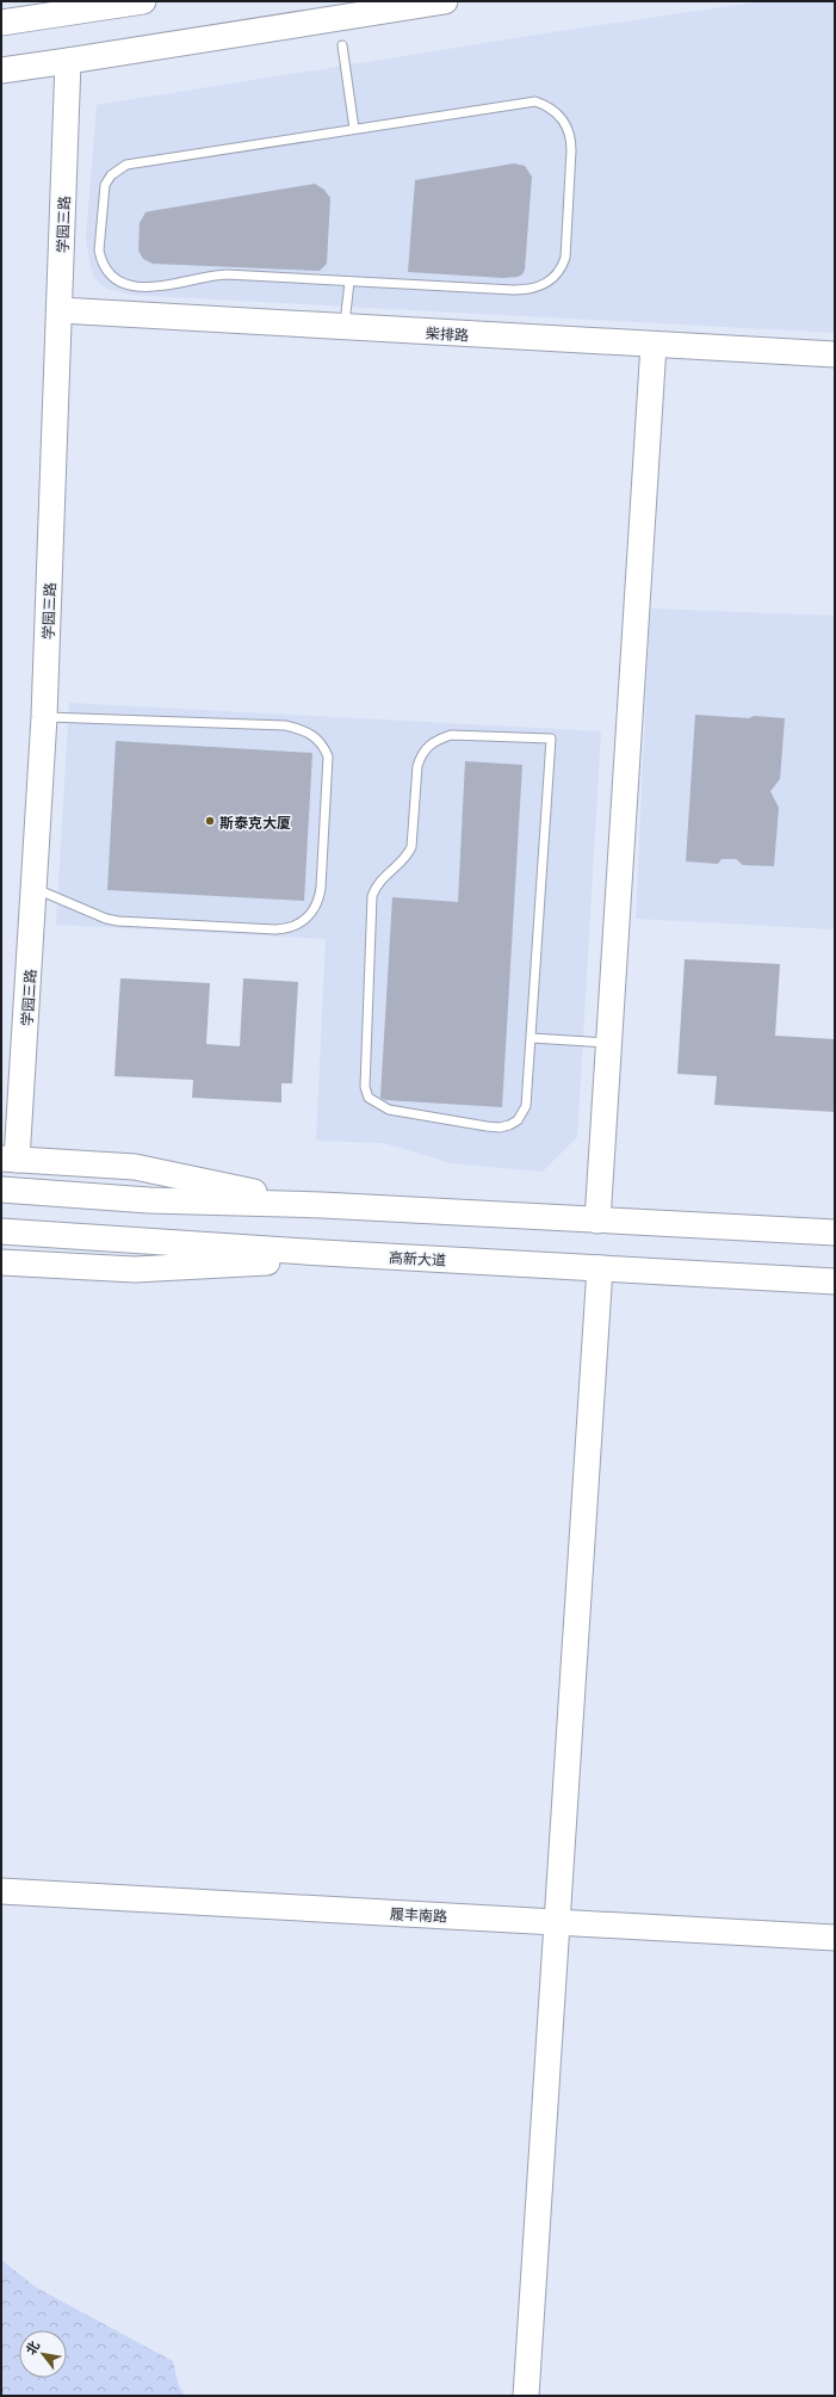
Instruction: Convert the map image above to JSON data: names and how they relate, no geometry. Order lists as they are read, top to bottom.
{
  "streets": {
    "street": [
      "学园三路",
      "柴排路",
      "高新大道",
      "履丰南路"
    ]
  },
  "crossings": [
    ["学园三路", "柴排路"]
  ],
  "places": ["斯泰克大厦"],
  "north": "top left"
}
